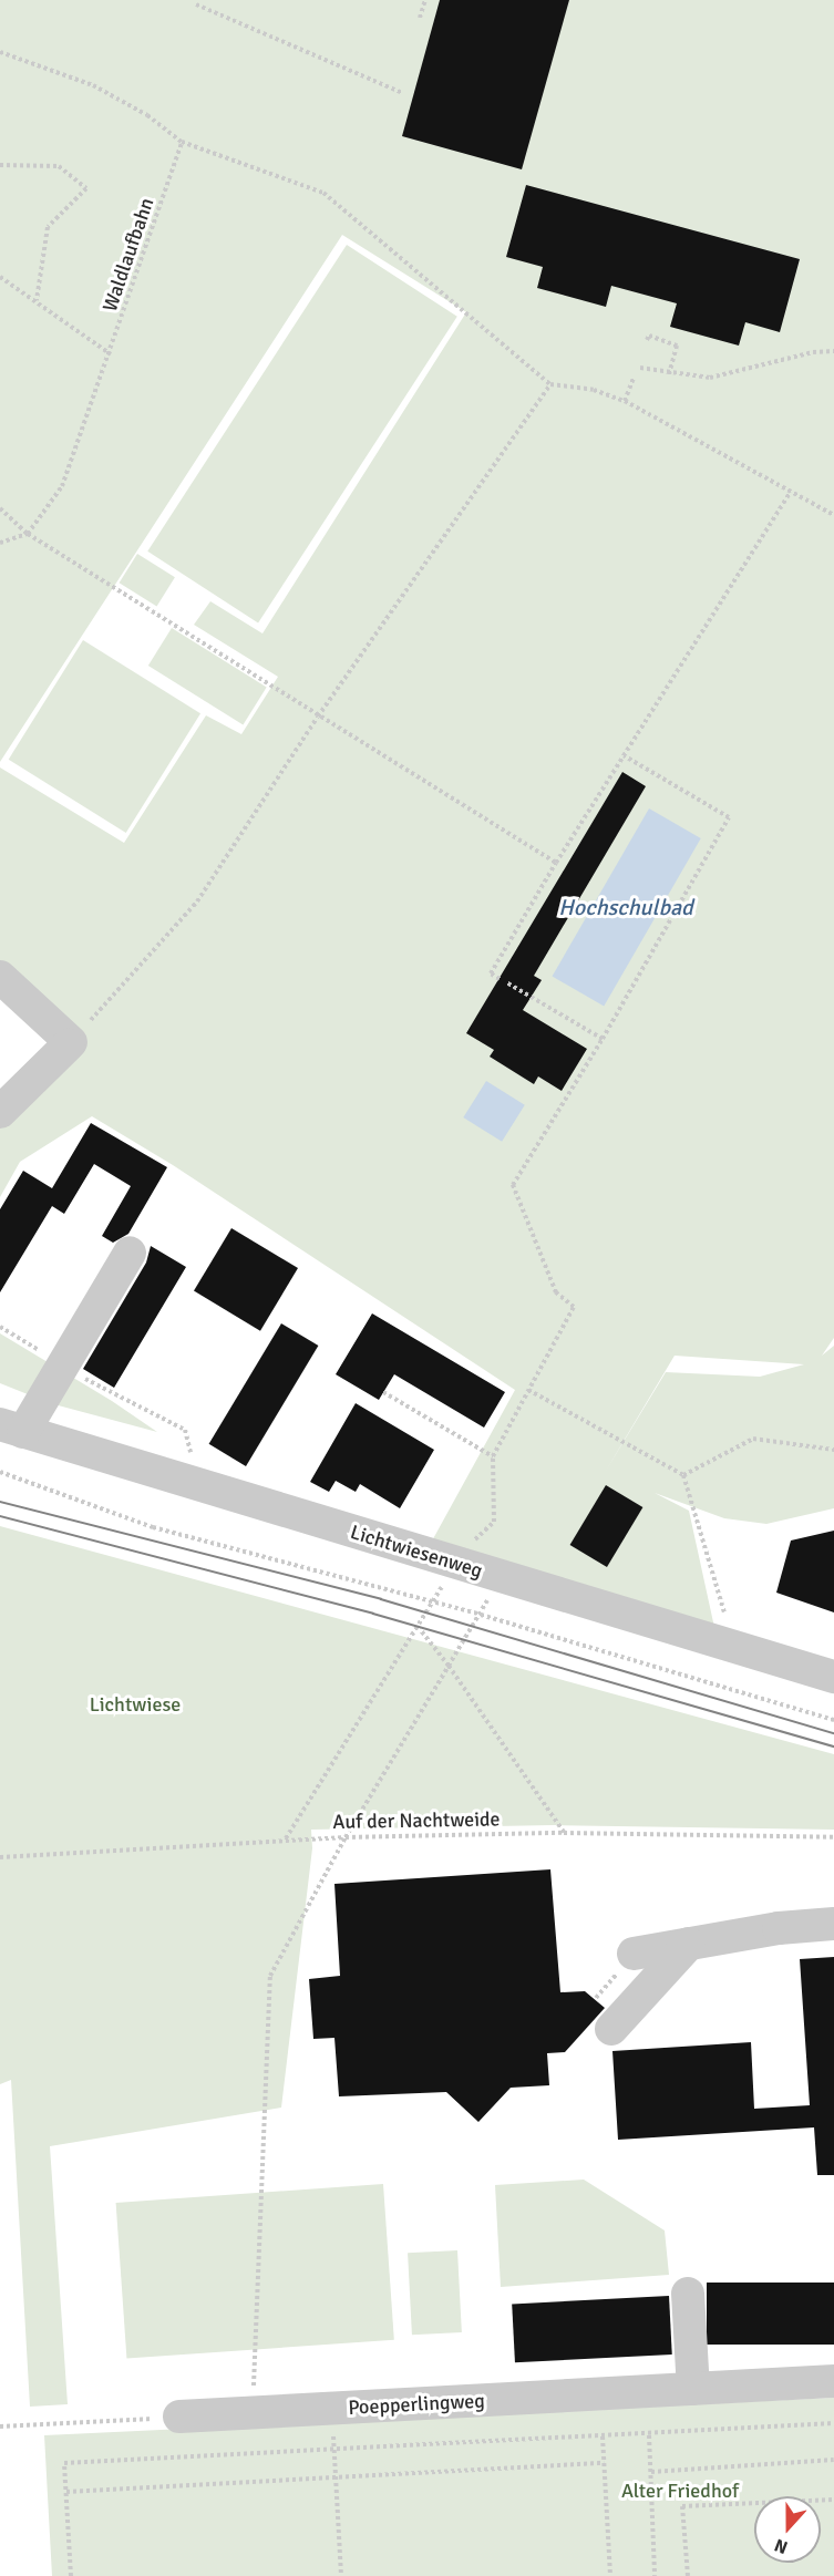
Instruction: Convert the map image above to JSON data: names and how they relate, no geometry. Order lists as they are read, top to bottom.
{
  "streets": {
    "street": ["Lichtwiesenweg", "Poepperlingweg"],
    "path": ["Waldlaufbahn", "Auf der Nachtweide"]
  },
  "water": ["Hochschulbad"],
  "parks": ["Lichtwiese", "Alter Friedhof"],
  "north": "bottom"
}
